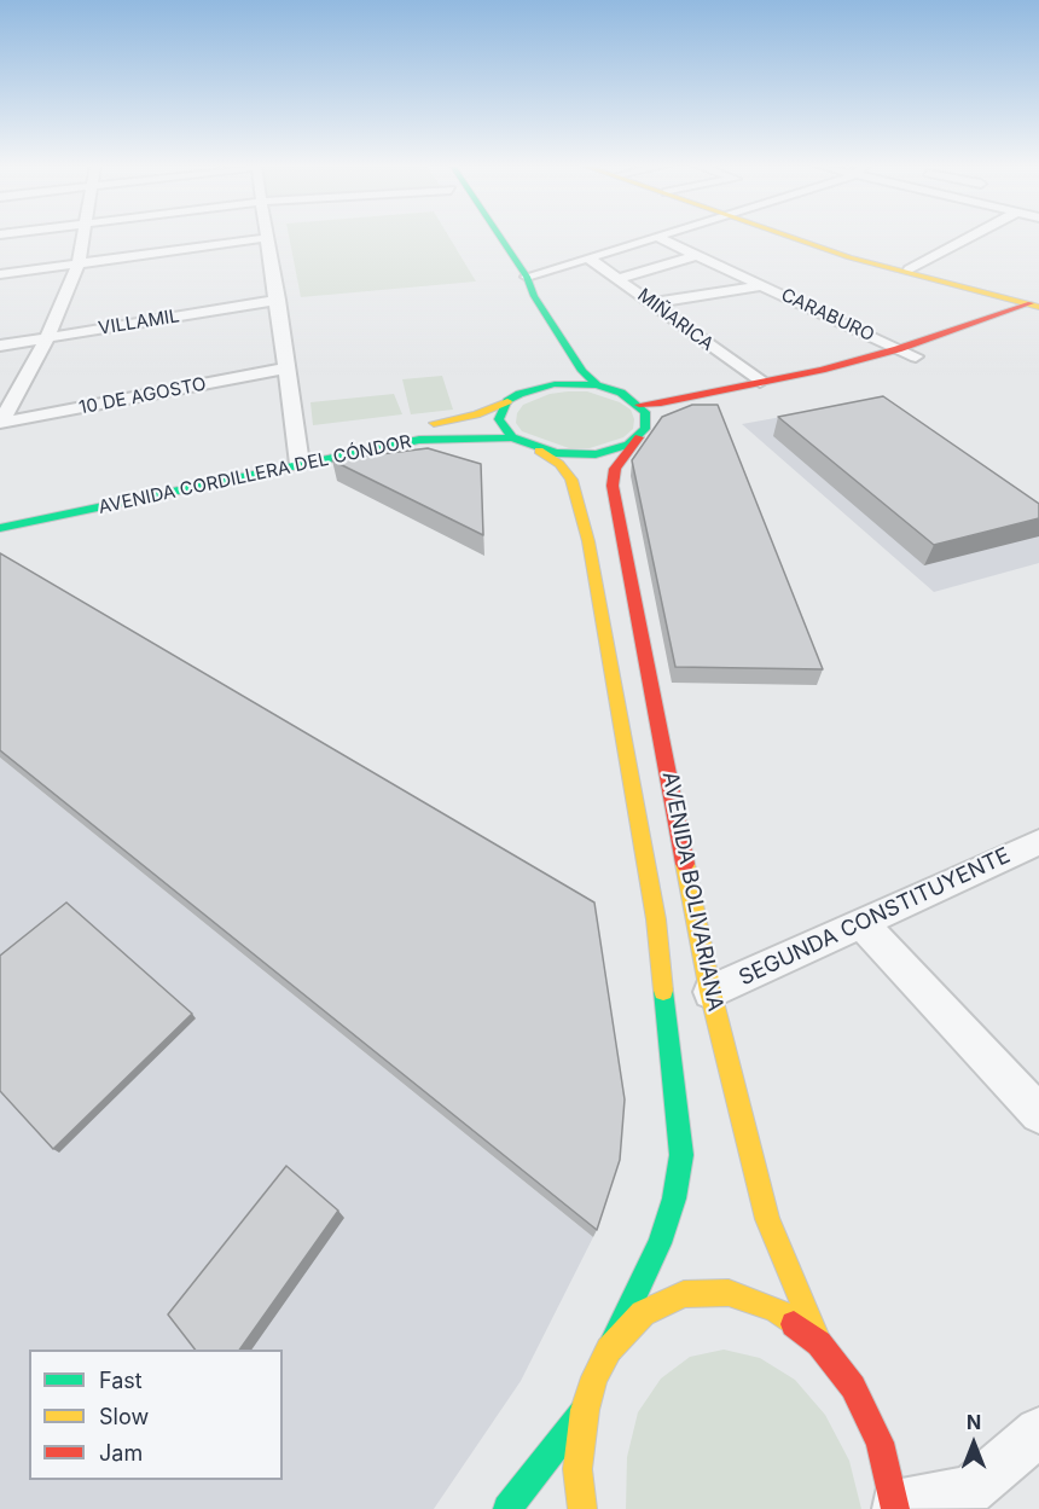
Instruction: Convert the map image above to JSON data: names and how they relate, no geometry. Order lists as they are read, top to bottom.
{
  "streets": {
    "main road": ["AVENIDA CORDILLERA DEL CÓNDOR", "AVENIDA BOLIVARIANA"],
    "street": [
      "CARABURO",
      "MIÑARICA",
      "VILLAMIL",
      "10 DE AGOSTO",
      "SEGUNDA CONSTITUYENTE"
    ]
  },
  "crossings": [
    ["AVENIDA CORDILLERA DEL CÓNDOR", "AVENIDA BOLIVARIANA"],
    ["AVENIDA BOLIVARIANA", "SEGUNDA CONSTITUYENTE"]
  ],
  "legend": ["Fast", "Slow", "Jam"],
  "north": "top"
}
